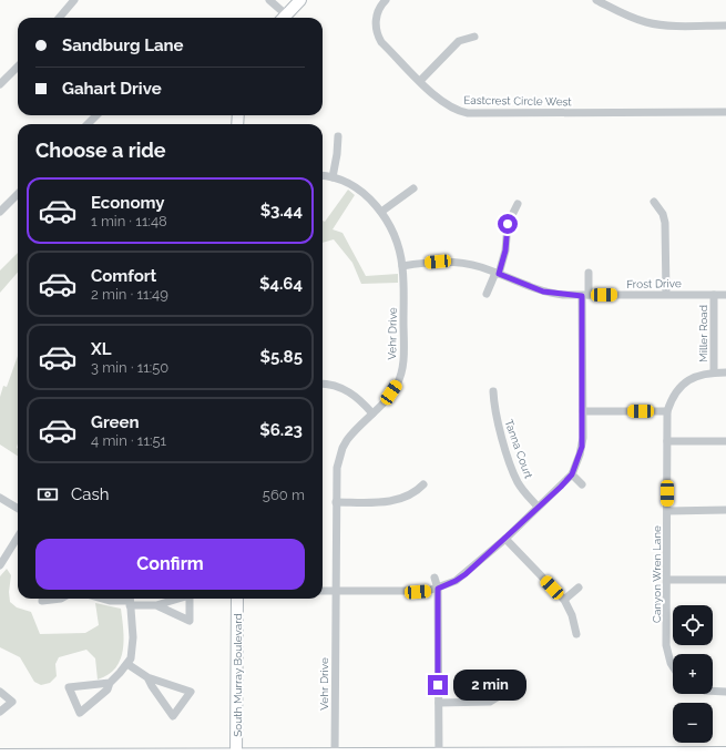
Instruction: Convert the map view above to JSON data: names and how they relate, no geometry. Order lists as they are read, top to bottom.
{
  "streets": {
    "main road": ["South Murray Boulevard"],
    "street": [
      "Eastcrest Circle West",
      "Frost Drive",
      "Vehr Drive",
      "Miller Road",
      "Tanna Court",
      "Canyon Wren Lane"
    ]
  },
  "crossings": [
    ["Frost Drive", "Vehr Drive"],
    ["Frost Drive", "Miller Road"],
    ["Miller Road", "Canyon Wren Lane"]
  ],
  "page": {
    "banner": ["Sandburg Lane", "Gahart Drive"],
    "heading": "Choose a ride",
    "list": [
      {
        "name": "Economy",
        "note": "1 min · 11:48",
        "value": "$3.44"
      },
      {
        "name": "Comfort",
        "note": "2 min · 11:49",
        "value": "$4.64"
      },
      {
        "name": "XL",
        "note": "3 min · 11:50",
        "value": "$5.85"
      },
      {
        "name": "Green",
        "note": "4 min · 11:51",
        "value": "$6.23"
      }
    ],
    "pay": ["Cash", "560 m"],
    "buttons": "Confirm",
    "map_buttons": ["+", "−"],
    "bubble": "2 min"
  }
}
